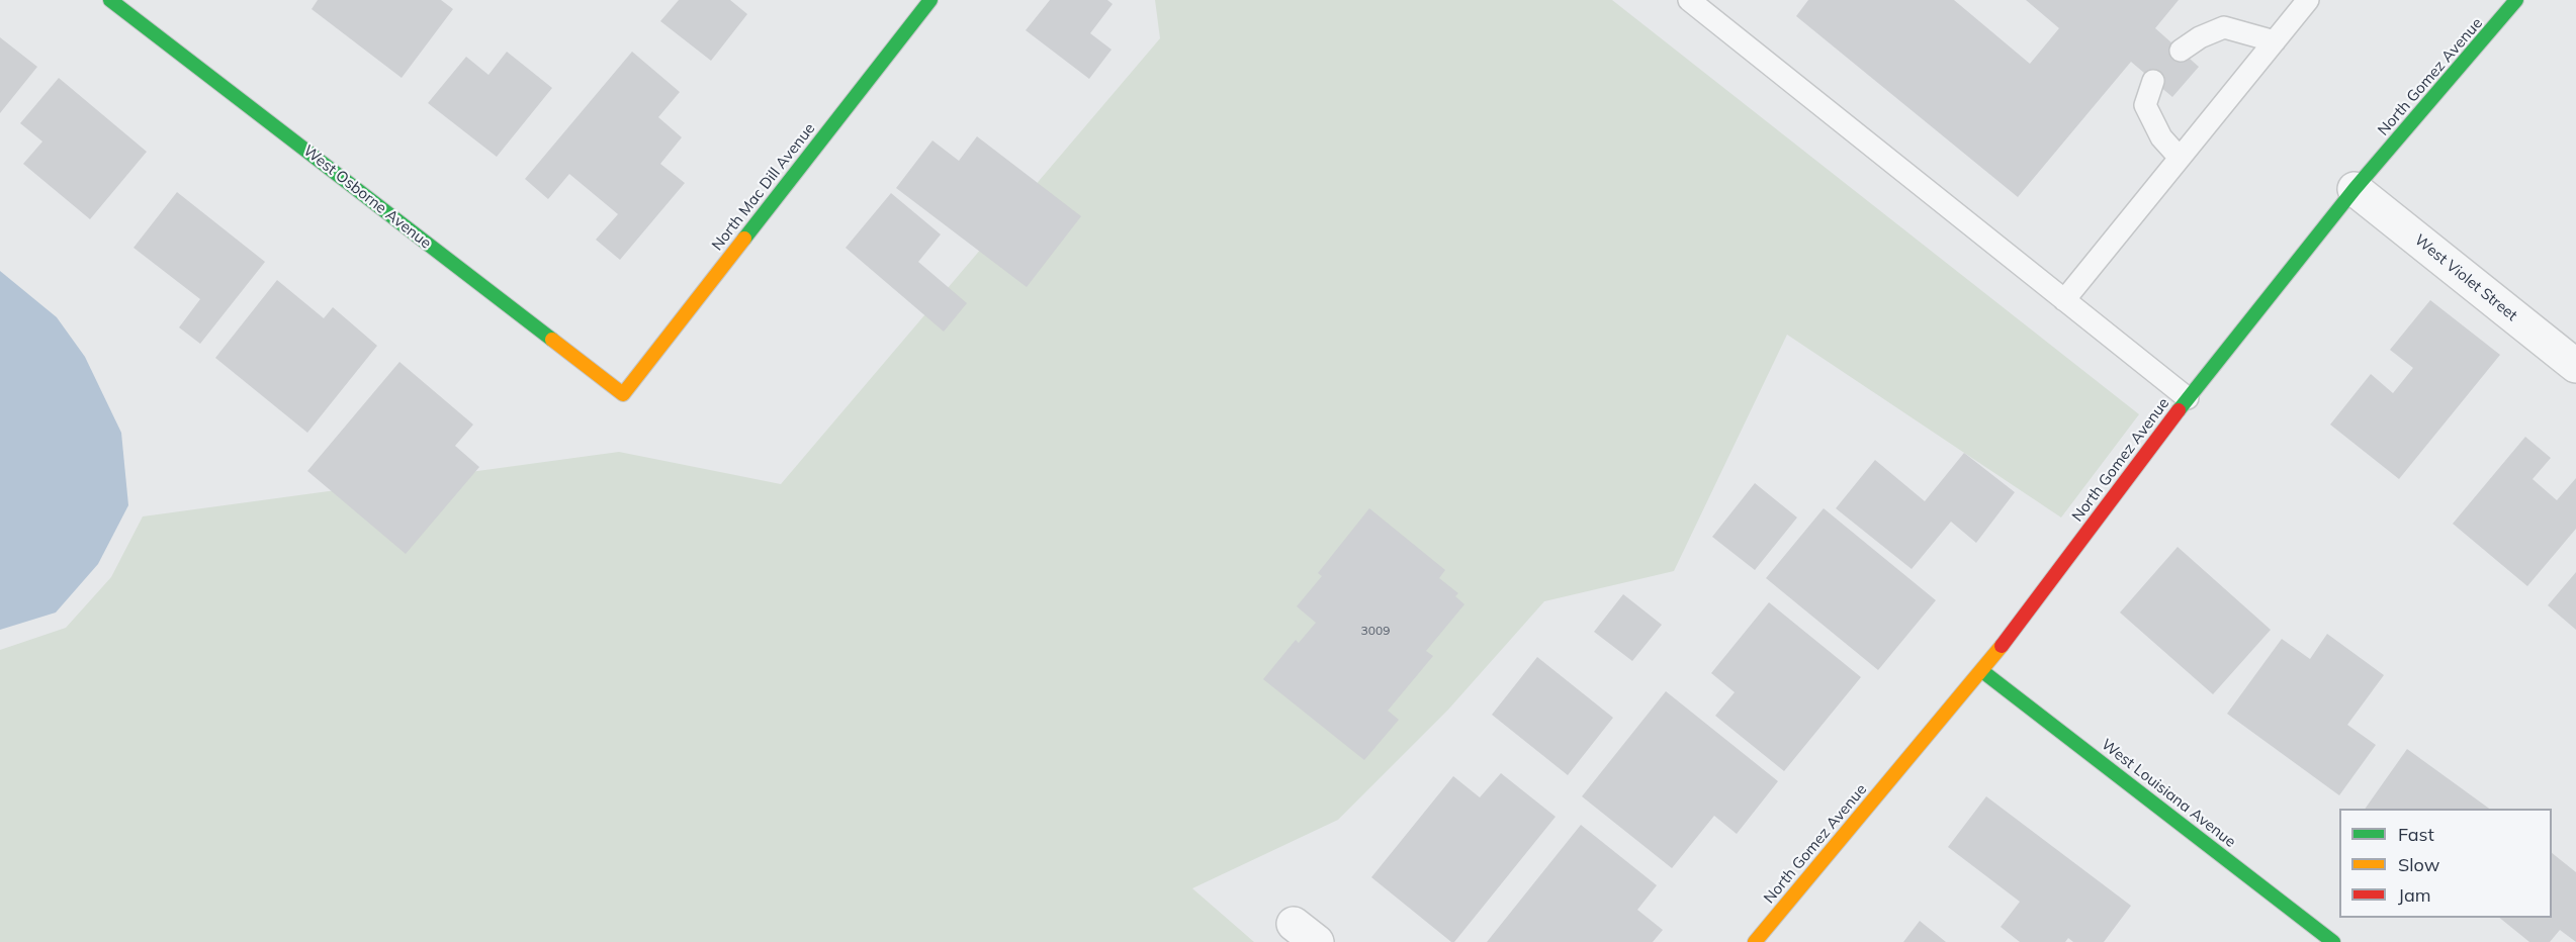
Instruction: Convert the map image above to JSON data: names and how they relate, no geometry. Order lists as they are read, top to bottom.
{
  "streets": {
    "street": [
      "North Gomez Avenue",
      "North Mac Dill Avenue",
      "West Osborne Avenue",
      "West Violet Street",
      "West Louisiana Avenue"
    ]
  },
  "crossings": [
    ["North Gomez Avenue", "West Violet Street"],
    ["North Gomez Avenue", "West Louisiana Avenue"],
    ["North Mac Dill Avenue", "West Osborne Avenue"]
  ],
  "house_numbers": ["3009"],
  "legend": ["Fast", "Slow", "Jam"]
}
